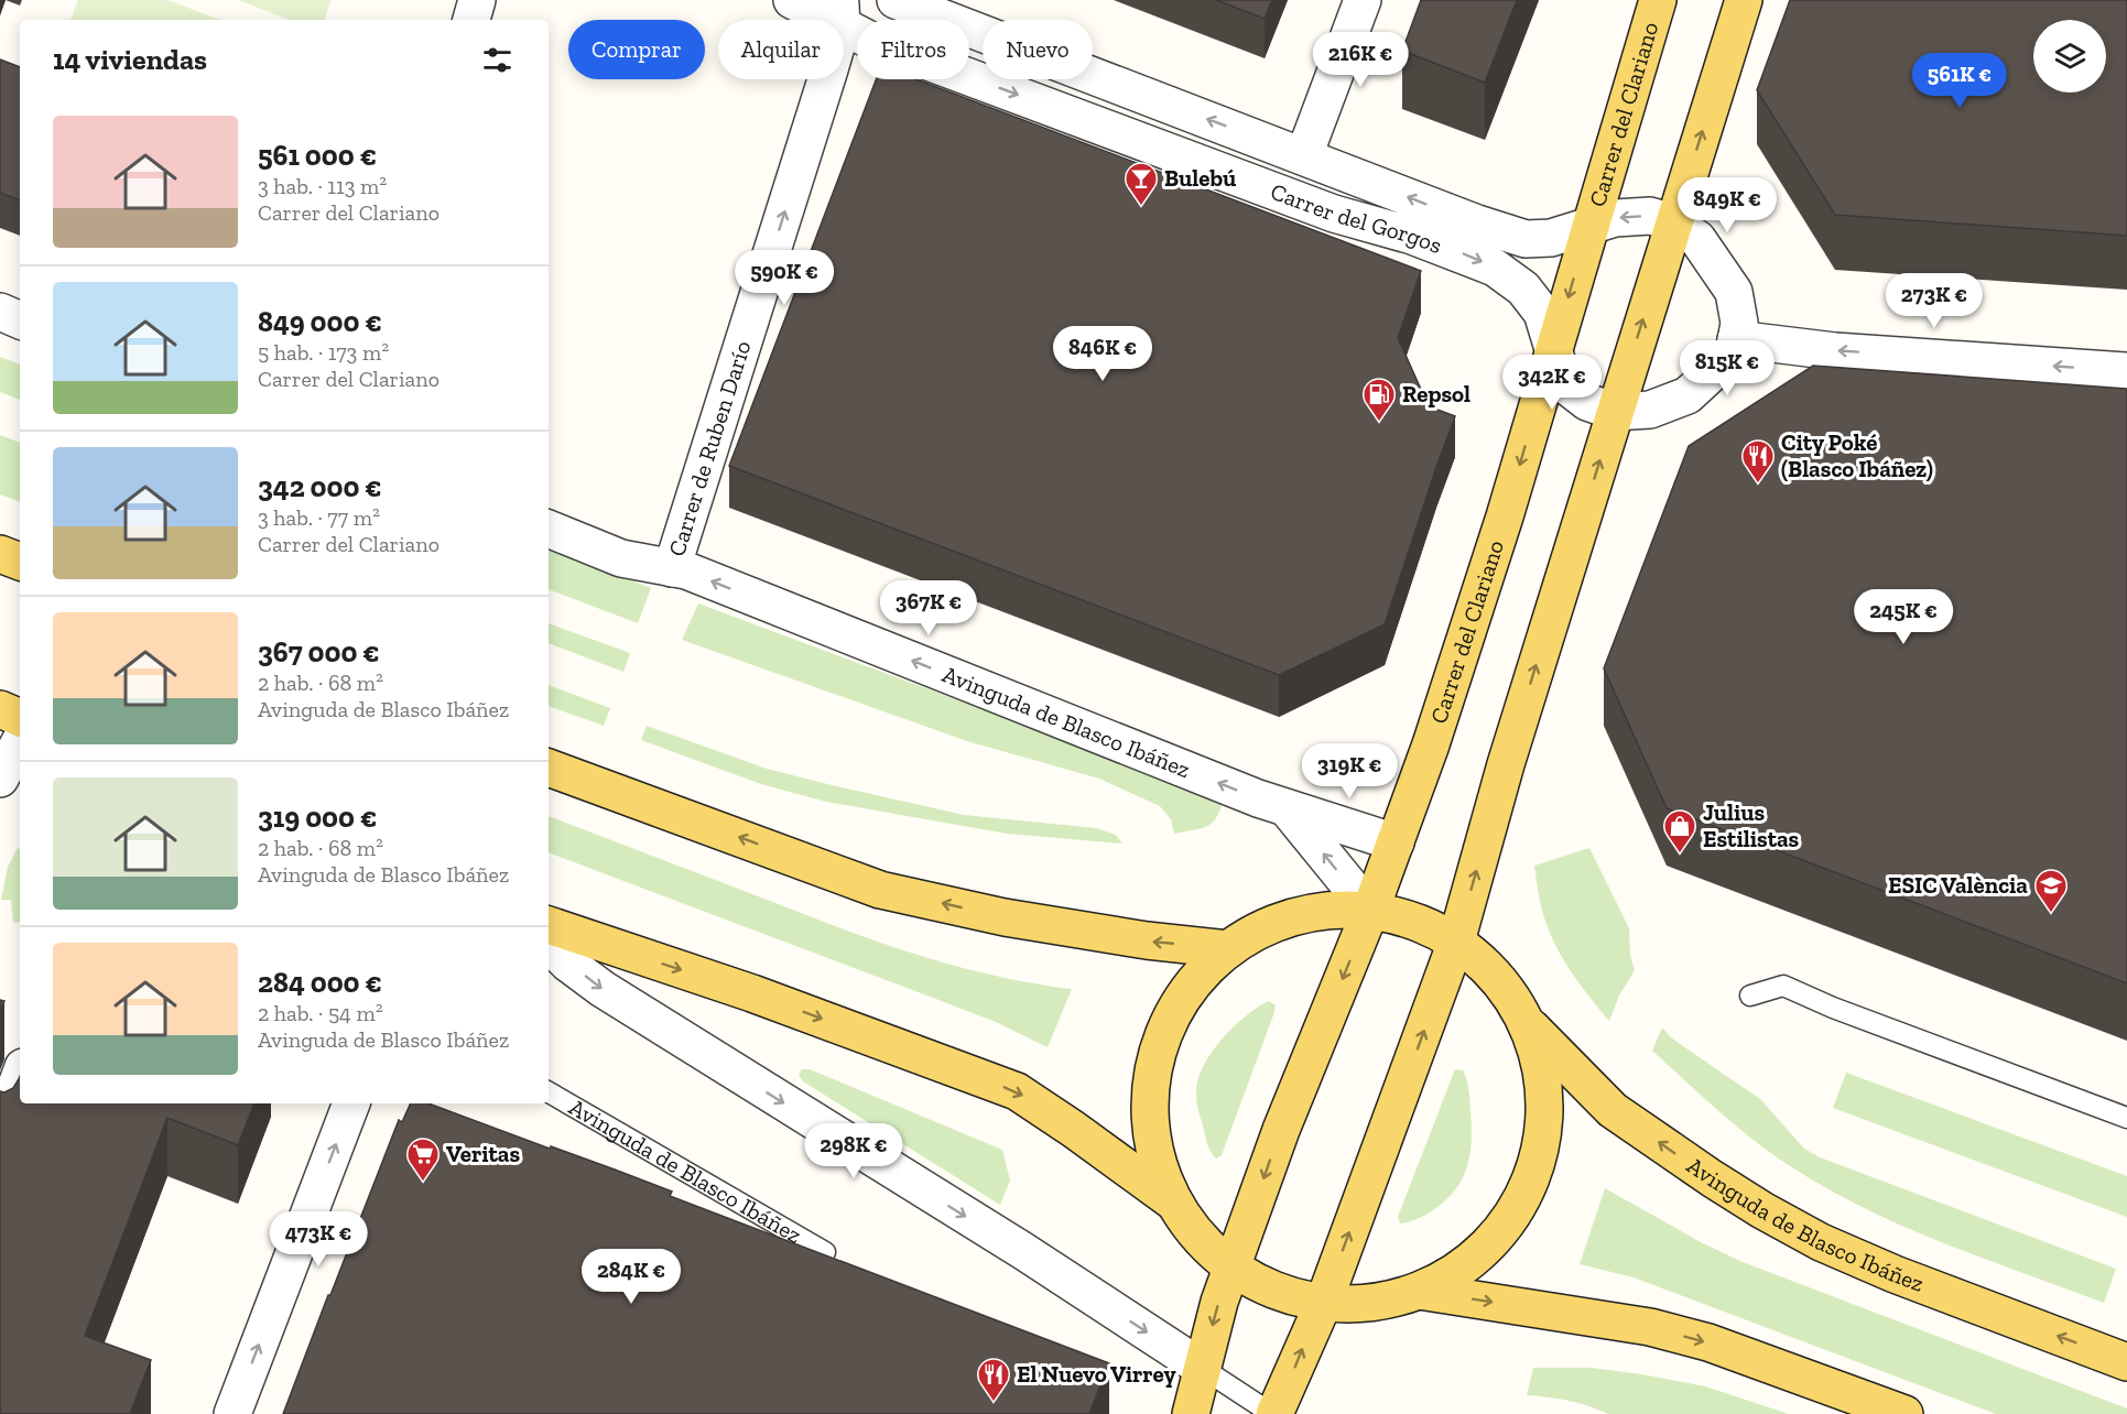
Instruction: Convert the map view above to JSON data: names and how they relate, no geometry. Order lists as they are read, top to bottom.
{
  "streets": {
    "main road": ["Carrer del Clariano", "Avinguda de Blasco Ibáñez"],
    "street": ["Carrer del Gorgos", "Carrer de Ruben Darío"]
  },
  "crossings": [
    ["Carrer del Clariano", "Carrer del Gorgos"],
    ["Carrer del Clariano", "Avinguda de Blasco Ibáñez"],
    ["Carrer del Gorgos", "Carrer de Ruben Darío"],
    ["Carrer de Ruben Darío", "Avinguda de Blasco Ibáñez"]
  ],
  "one_way": ["Carrer de Ruben Darío"],
  "places": {
    "bar": ["Bulebú"],
    "fuel station": ["Repsol"],
    "restaurant": ["City Poké (Blasco Ibáñez)", "El Nuevo Virrey"],
    "shop": ["Julius Estilistas"],
    "school or university": ["ESIC València"],
    "supermarket": ["Veritas"]
  },
  "page": {
    "chip": [
      "Comprar",
      "Alquilar",
      "Filtros",
      "Nuevo"
    ],
    "heading": "14 viviendas",
    "price": [
      "216K €",
      "561K €",
      "849K €",
      "590K €",
      "273K €",
      "846K €",
      "815K €",
      "342K €",
      "367K €",
      "245K €",
      "319K €",
      "298K €",
      "473K €",
      "284K €"
    ],
    "list": [
      {
        "name": "561 000 €",
        "note": "3 hab. · 113 m² · Carrer del Clariano"
      },
      {
        "name": "849 000 €",
        "note": "5 hab. · 173 m² · Carrer del Clariano"
      },
      {
        "name": "342 000 €",
        "note": "3 hab. · 77 m² · Carrer del Clariano"
      },
      {
        "name": "367 000 €",
        "note": "2 hab. · 68 m² · Avinguda de Blasco Ibáñez"
      },
      {
        "name": "319 000 €",
        "note": "2 hab. · 68 m² · Avinguda de Blasco Ibáñez"
      },
      {
        "name": "284 000 €",
        "note": "2 hab. · 54 m² · Avinguda de Blasco Ibáñez"
      }
    ]
  }
}
